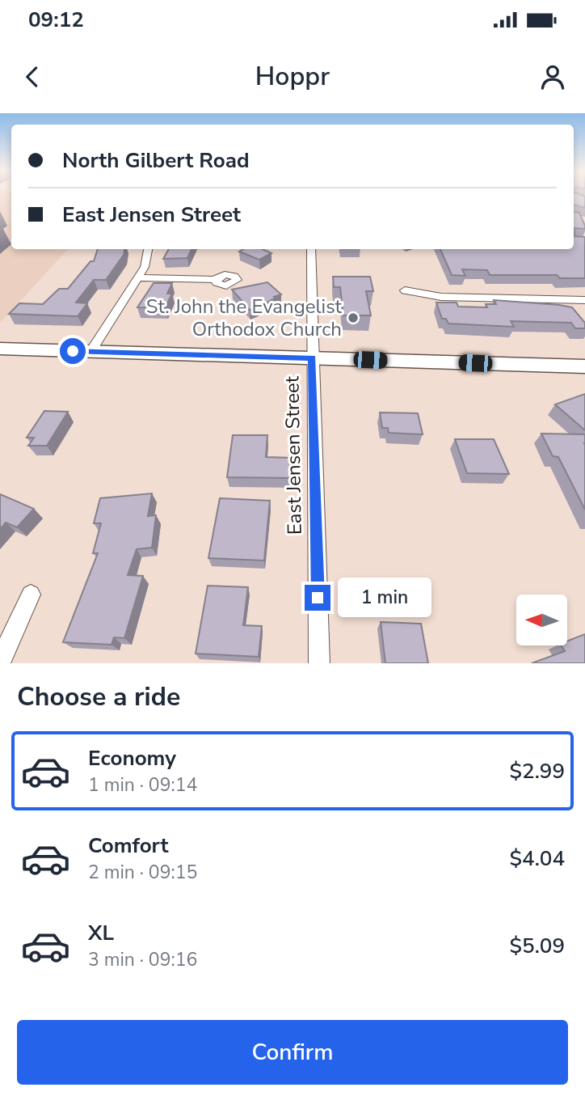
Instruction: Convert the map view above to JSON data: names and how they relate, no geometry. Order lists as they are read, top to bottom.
{
  "streets": {
    "street": ["East Jensen Street"]
  },
  "places": ["St. John the Evangelist Orthodox Church"],
  "north": "left",
  "page": {
    "status": "09:12",
    "header": "Hoppr",
    "banner": ["North Gilbert Road", "East Jensen Street"],
    "bubble": "1 min",
    "heading": "Choose a ride",
    "list": [
      {
        "name": "Economy",
        "note": "1 min · 09:14",
        "value": "$2.99"
      },
      {
        "name": "Comfort",
        "note": "2 min · 09:15",
        "value": "$4.04"
      },
      {
        "name": "XL",
        "note": "3 min · 09:16",
        "value": "$5.09"
      }
    ],
    "buttons": "Confirm"
  }
}
